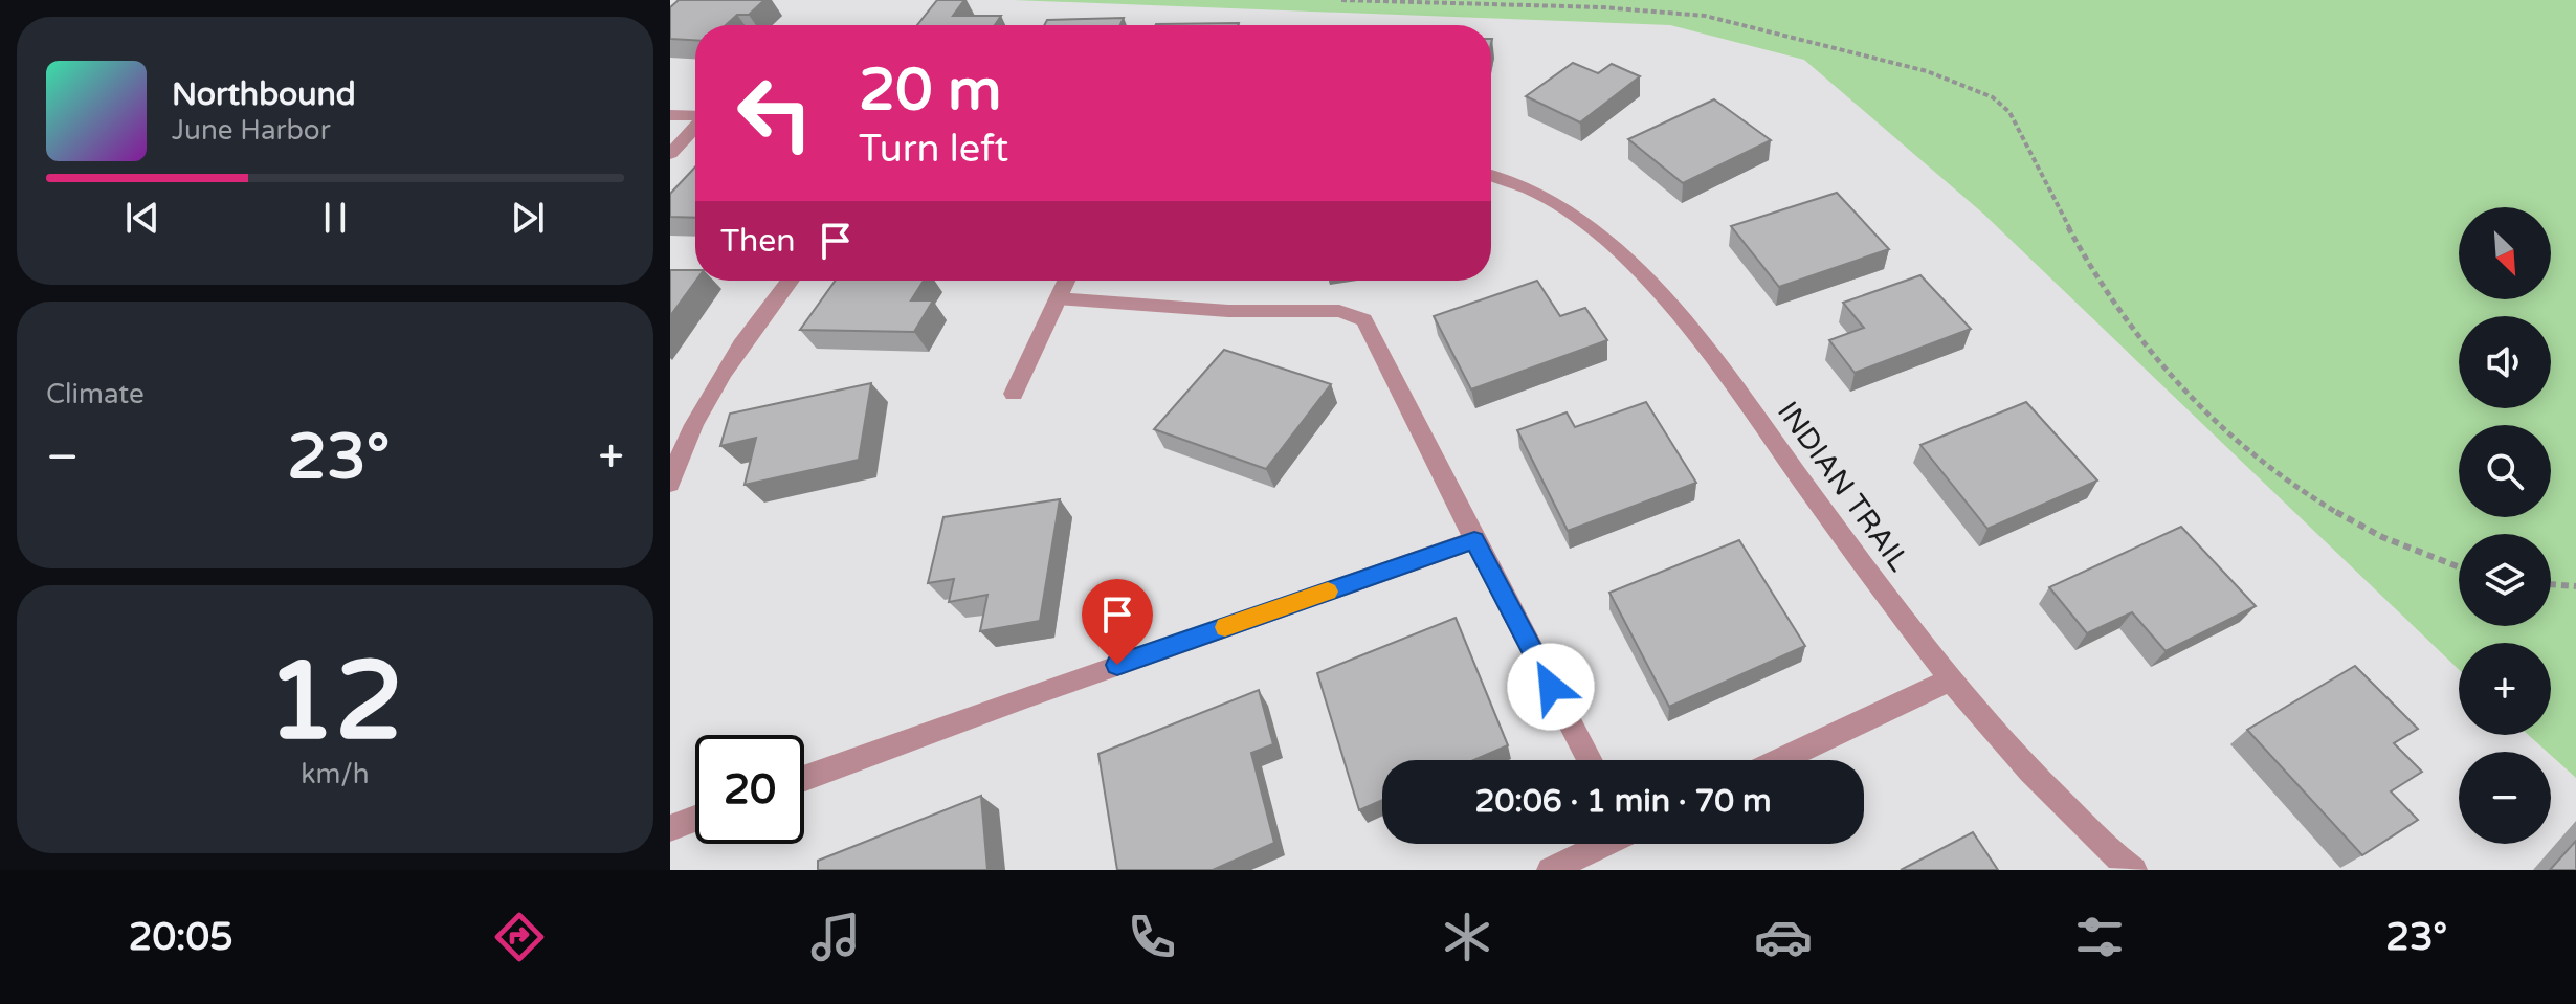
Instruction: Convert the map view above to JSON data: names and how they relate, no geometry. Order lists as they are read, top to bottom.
{
  "streets": {
    "street": ["INDIAN TRAIL"]
  },
  "north": "bottom right",
  "page": {
    "turn": ["20 m", "Turn left"],
    "song": ["Northbound", "June Harbor"],
    "then": "Then",
    "map_buttons": ["+", "−"],
    "tile": [
      "Climate",
      ["12", "km/h"]
    ],
    "heat": ["−", "23°", "+"],
    "limit": "20",
    "trip": "20:06 · 1 min · 70 m",
    "tabs": ["20:05", "23°"]
  }
}
